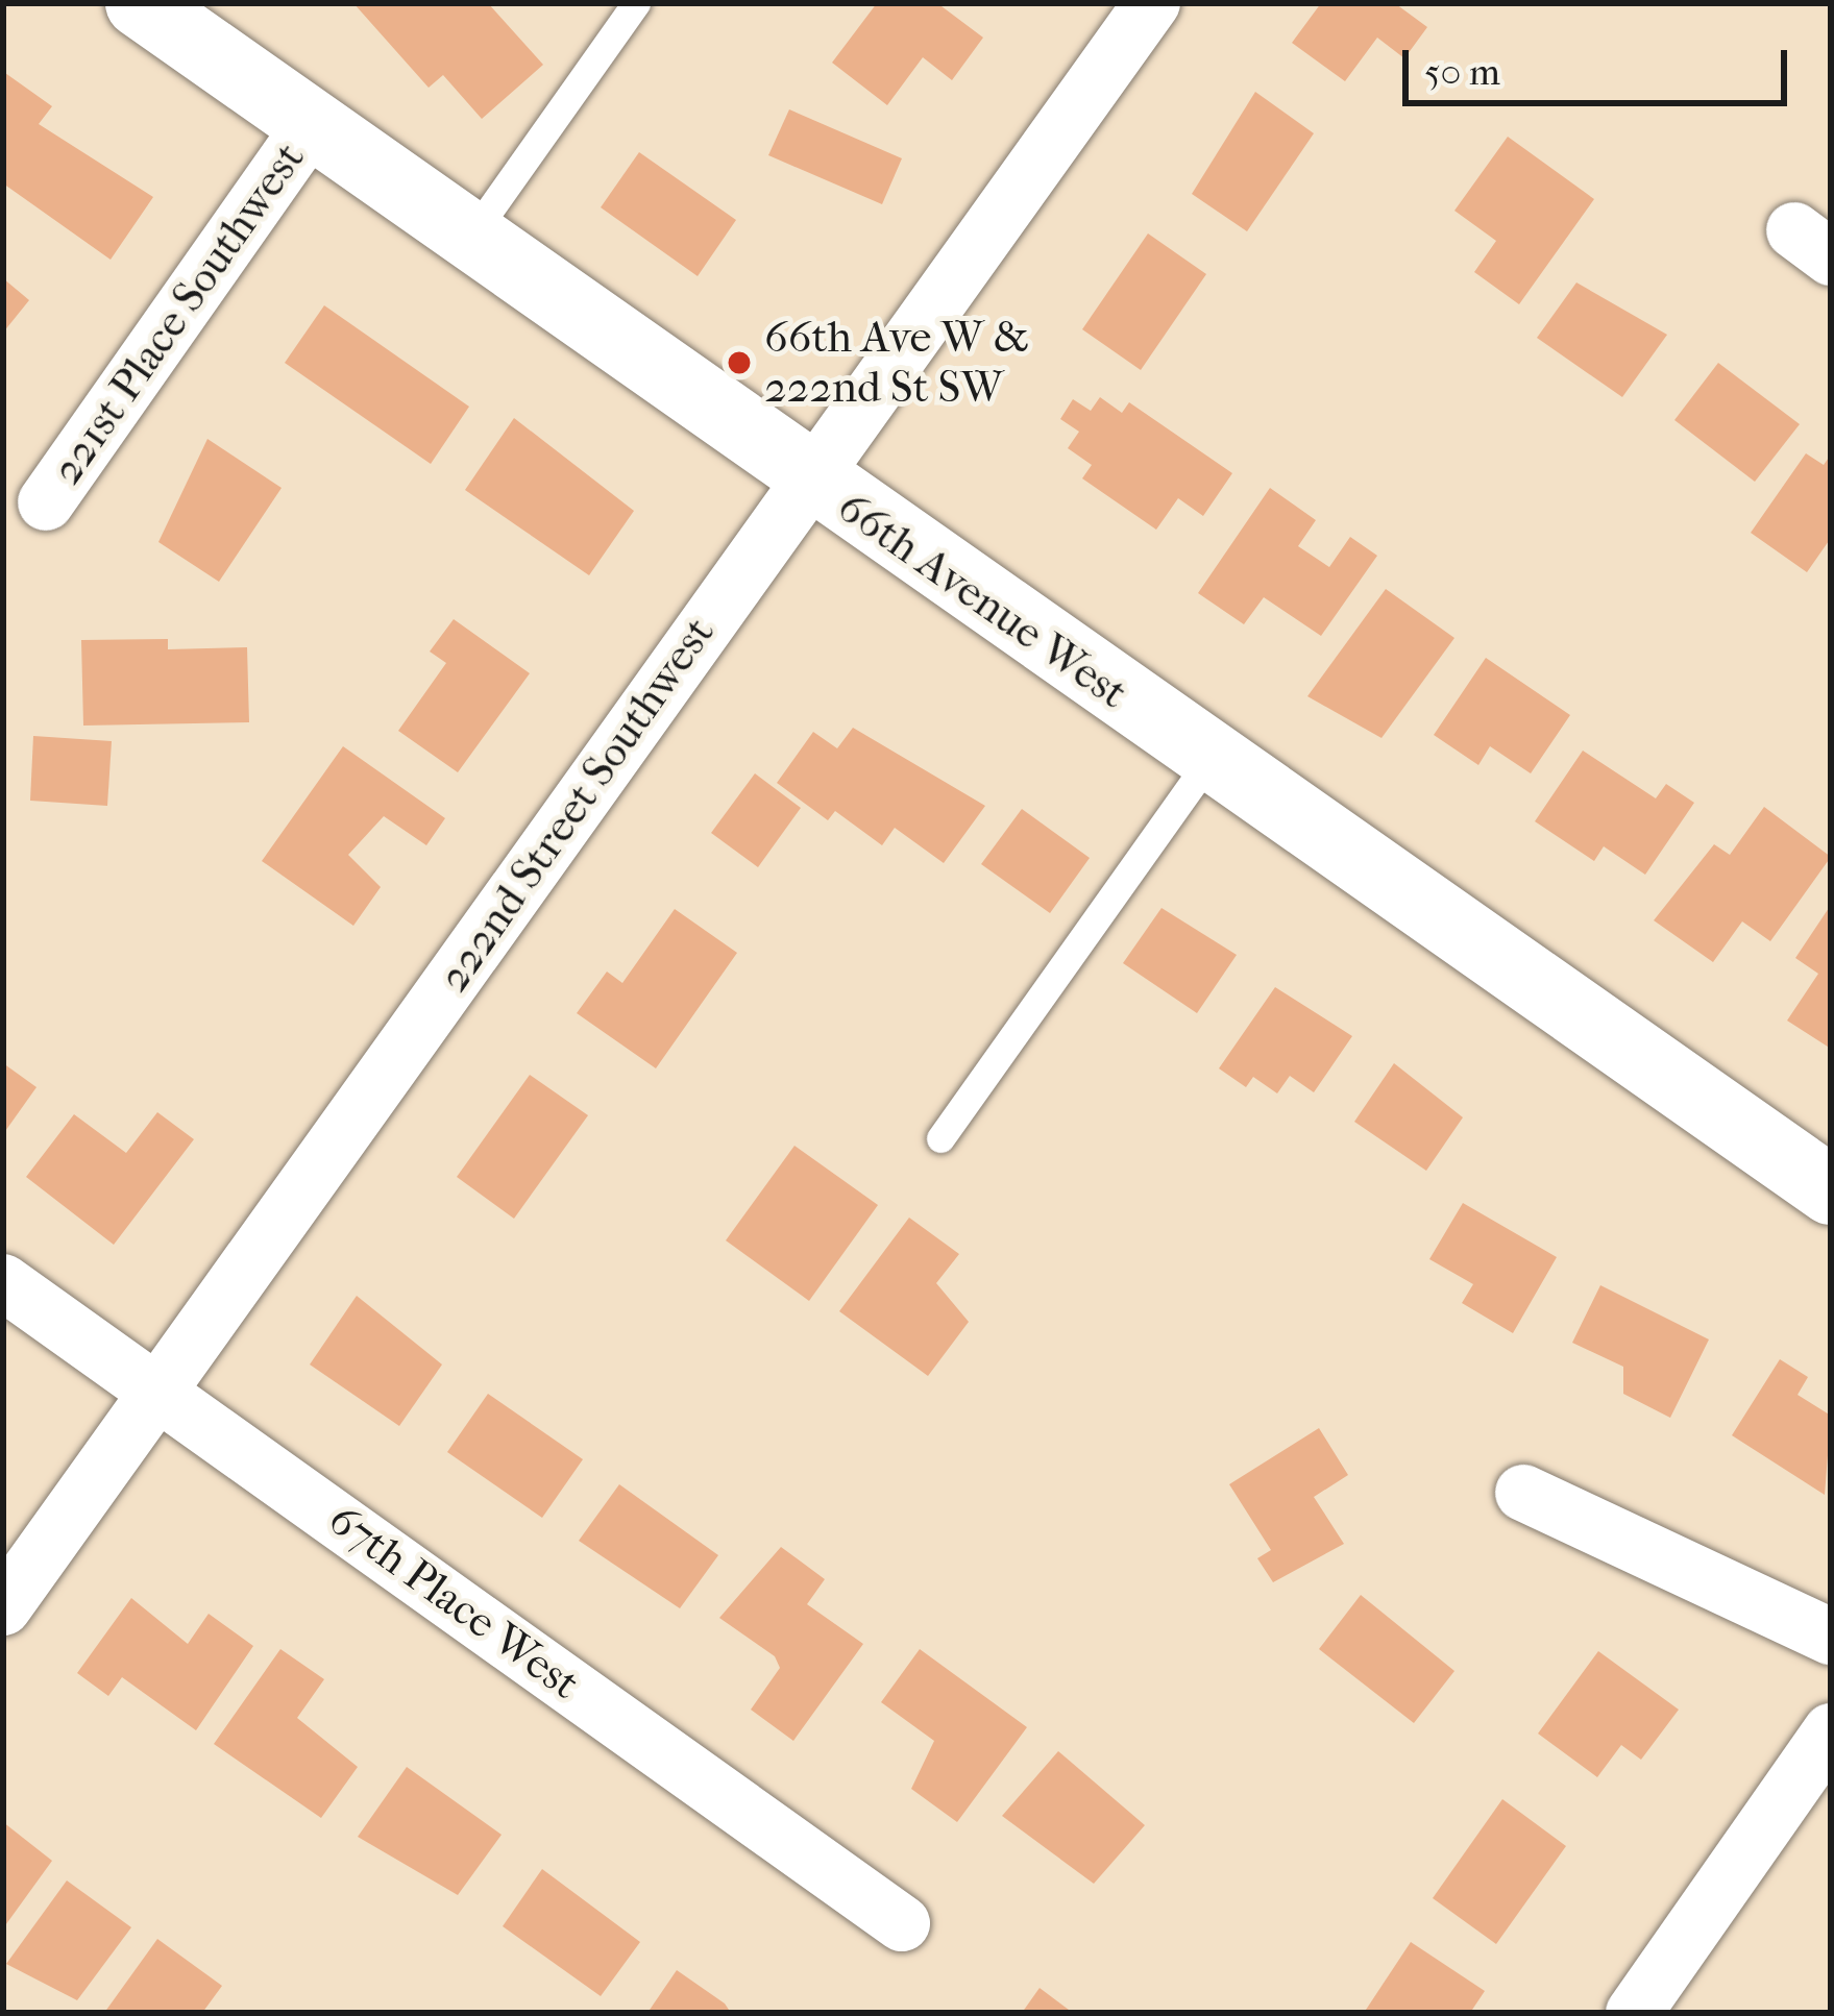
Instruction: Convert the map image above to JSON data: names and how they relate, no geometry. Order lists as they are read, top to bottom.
{
  "streets": {
    "street": [
      "221st Place Southwest",
      "66th Avenue West",
      "222nd Street Southwest",
      "67th Place West"
    ]
  },
  "crossings": [
    ["221st Place Southwest", "66th Avenue West"],
    ["66th Avenue West", "222nd Street Southwest"],
    ["222nd Street Southwest", "67th Place West"]
  ],
  "places": ["66th Ave W & 222nd St SW"],
  "scale_bar": "50 m"
}
